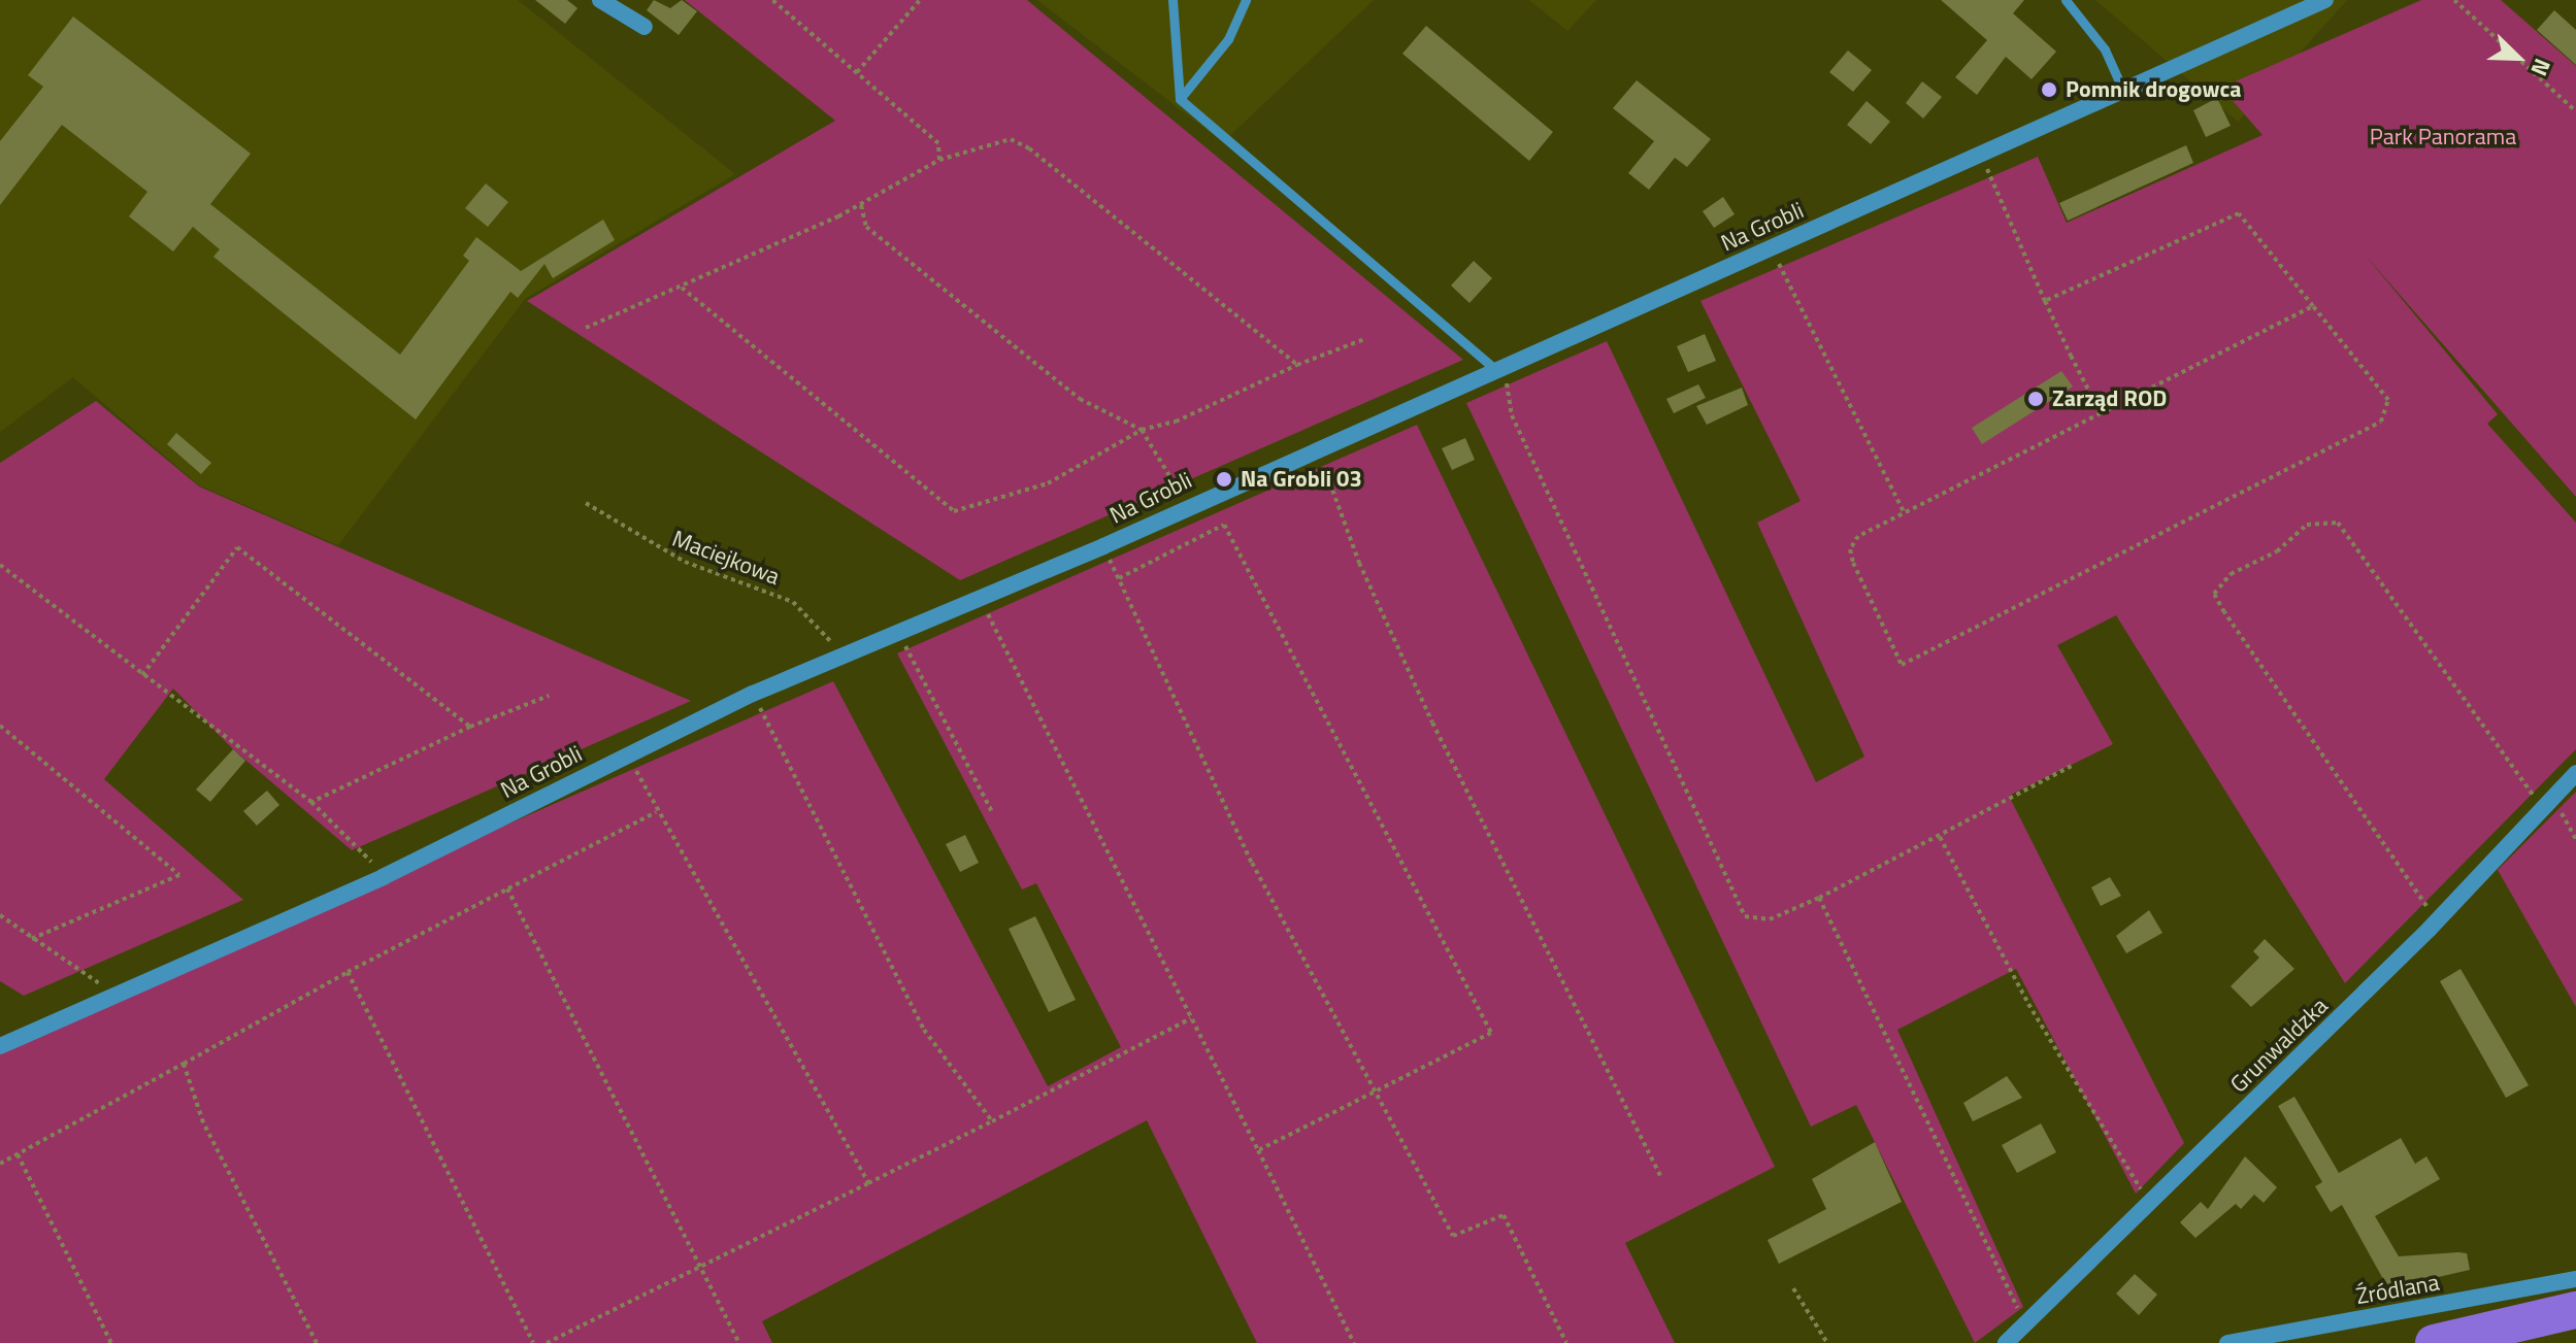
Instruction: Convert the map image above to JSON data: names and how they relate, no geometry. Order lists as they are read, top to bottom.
{
  "streets": {
    "street": ["Na Grobli", "Grunwaldzka", "Źródlana"],
    "path": ["Maciejkowa"]
  },
  "crossings": [
    ["Na Grobli", "Maciejkowa"]
  ],
  "parks": ["Park Panorama"],
  "places": ["Pomnik drogowca", "Zarząd ROD", "Na Grobli 03"],
  "north": "bottom right"
}
